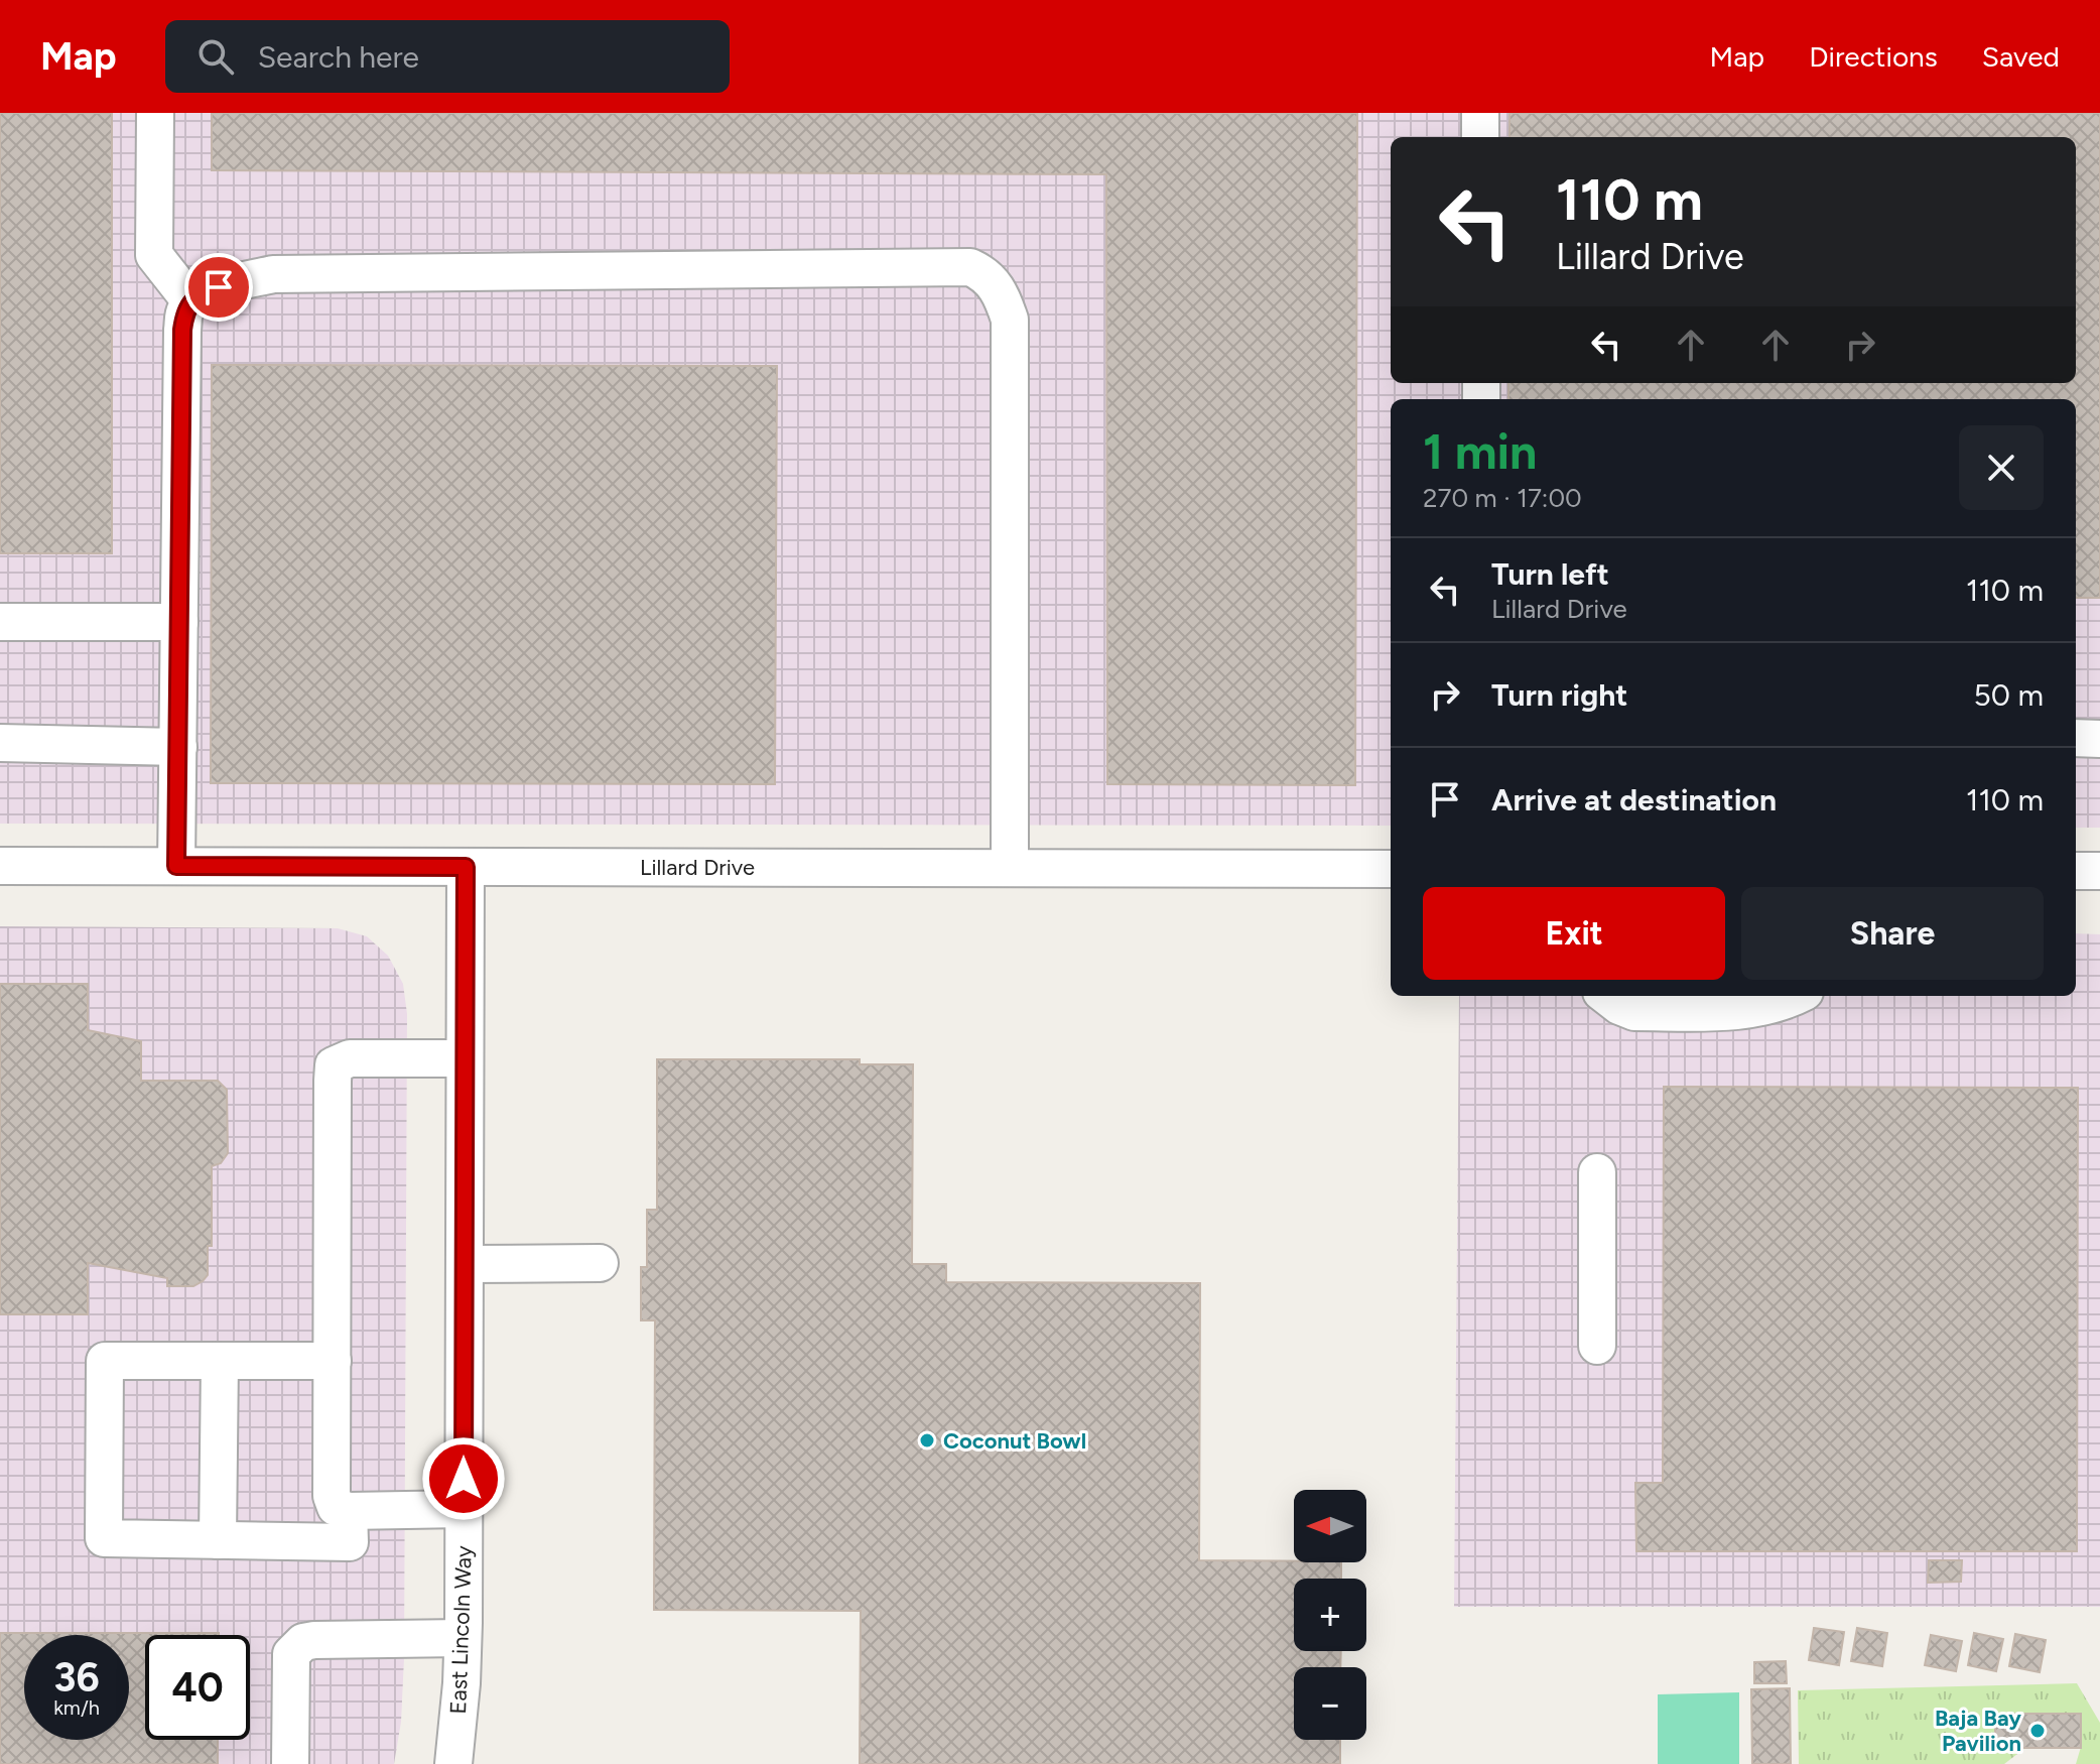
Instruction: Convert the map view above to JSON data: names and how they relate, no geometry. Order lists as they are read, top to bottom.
{
  "streets": {
    "street": ["Lillard Drive", "East Lincoln Way"]
  },
  "crossings": [
    ["Lillard Drive", "East Lincoln Way"]
  ],
  "places": ["Coconut Bowl", "Baja Bay Pavilion"],
  "north": "left",
  "page": {
    "header": "Map",
    "search": "Search here",
    "nav": ["Map", "Directions", "Saved"],
    "turn": ["110 m", "Lillard Drive"],
    "heading": ["1 min", "270 m · 17:00"],
    "list": [
      {
        "name": "Turn left",
        "note": "Lillard Drive",
        "value": "110 m"
      },
      {
        "name": "Turn right",
        "value": "50 m"
      },
      {
        "name": "Arrive at destination",
        "value": "110 m"
      }
    ],
    "buttons": ["Exit", "Share"],
    "map_buttons": ["+", "−"],
    "speed": "36 km/h",
    "limit": "40"
  }
}
